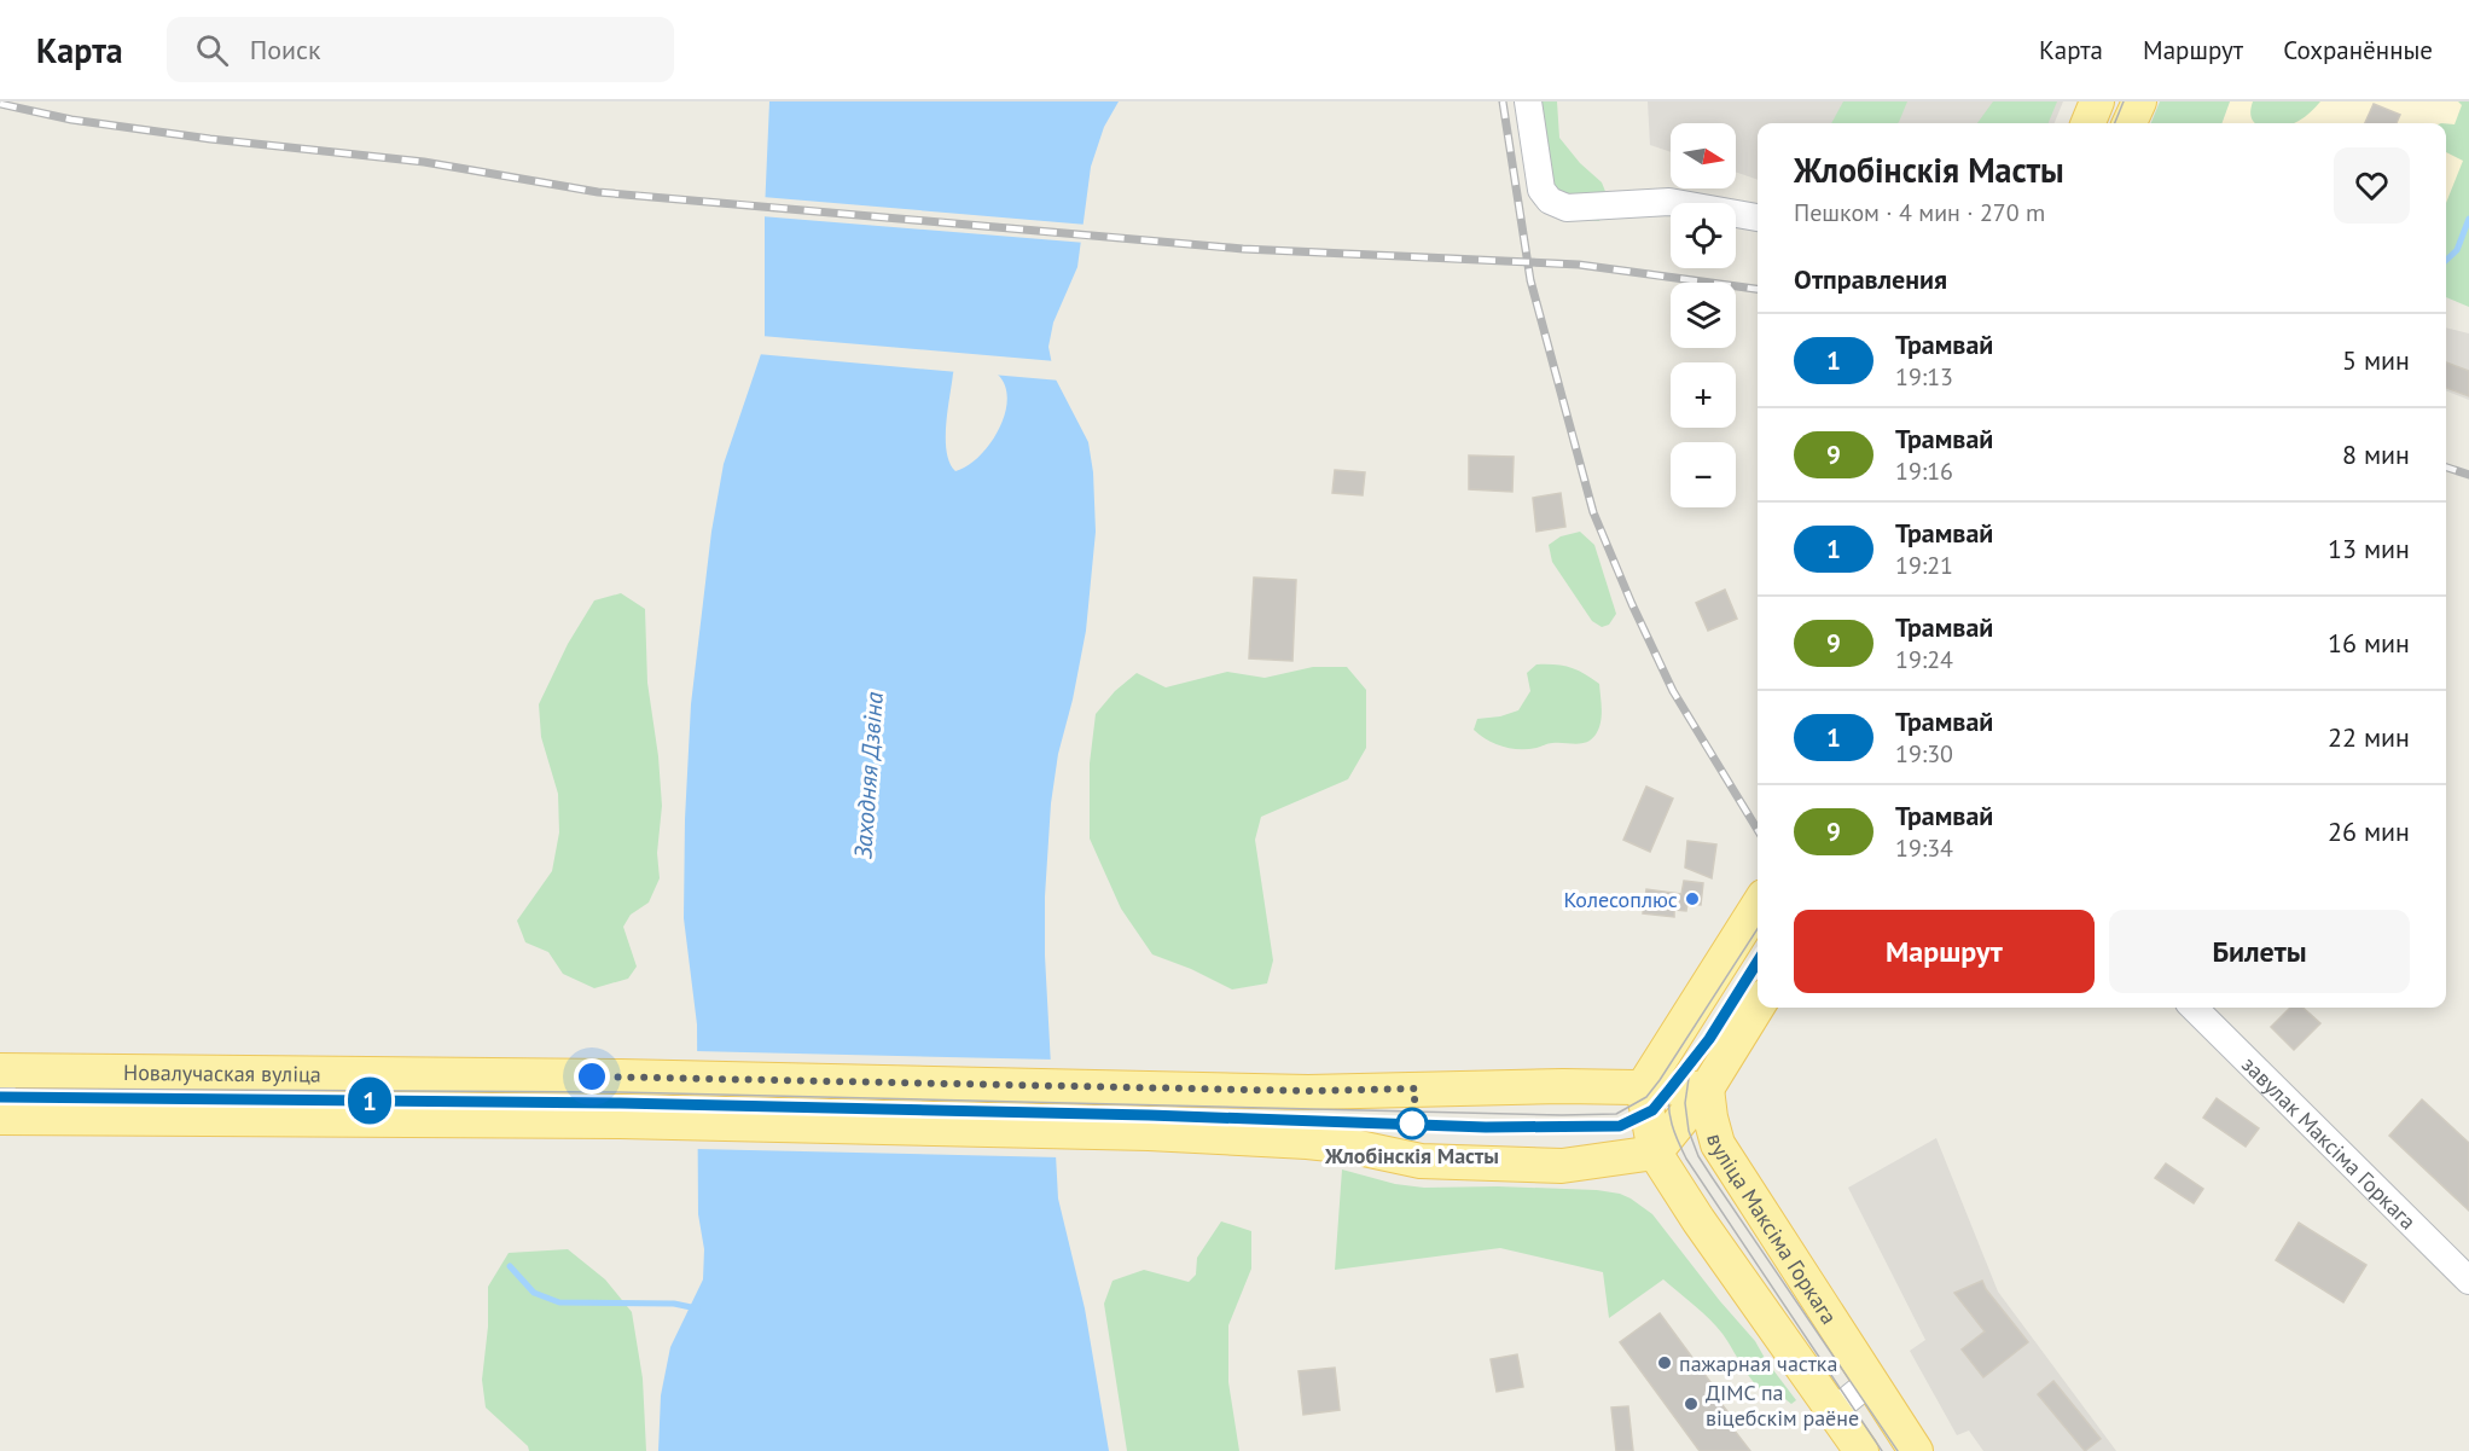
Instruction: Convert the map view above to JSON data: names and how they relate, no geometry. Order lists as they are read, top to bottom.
{
  "streets": {
    "main road": ["Новалучаская вуліца", "вуліца Максіма Горкага"],
    "street": ["завулак Максіма Горкага"]
  },
  "crossings": [
    ["Новалучаская вуліца", "вуліца Максіма Горкага"]
  ],
  "water": ["Заходняя Дзвіна"],
  "places": [
    "Колесоплюс",
    "Жлобінскія Масты",
    "пажарная частка",
    "ДІМС па віцебскім раёне"
  ],
  "lines": ["tram line 1"],
  "north": "right",
  "page": {
    "header": "Карта",
    "search": "Поиск",
    "nav": ["Карта", "Маршрут", "Сохранённые"],
    "on_map": "1",
    "map_buttons": ["+", "−"],
    "heading": [
      ["Жлобінскія Масты", "Пешком · 4 мин · 270 m"],
      "Отправления"
    ],
    "list": [
      {
        "mark": "1",
        "name": "Трамвай",
        "note": "19:13",
        "value": "5 мин"
      },
      {
        "mark": "9",
        "name": "Трамвай",
        "note": "19:16",
        "value": "8 мин"
      },
      {
        "mark": "1",
        "name": "Трамвай",
        "note": "19:21",
        "value": "13 мин"
      },
      {
        "mark": "9",
        "name": "Трамвай",
        "note": "19:24",
        "value": "16 мин"
      },
      {
        "mark": "1",
        "name": "Трамвай",
        "note": "19:30",
        "value": "22 мин"
      },
      {
        "mark": "9",
        "name": "Трамвай",
        "note": "19:34",
        "value": "26 мин"
      }
    ],
    "buttons": ["Маршрут", "Билеты"]
  }
}
